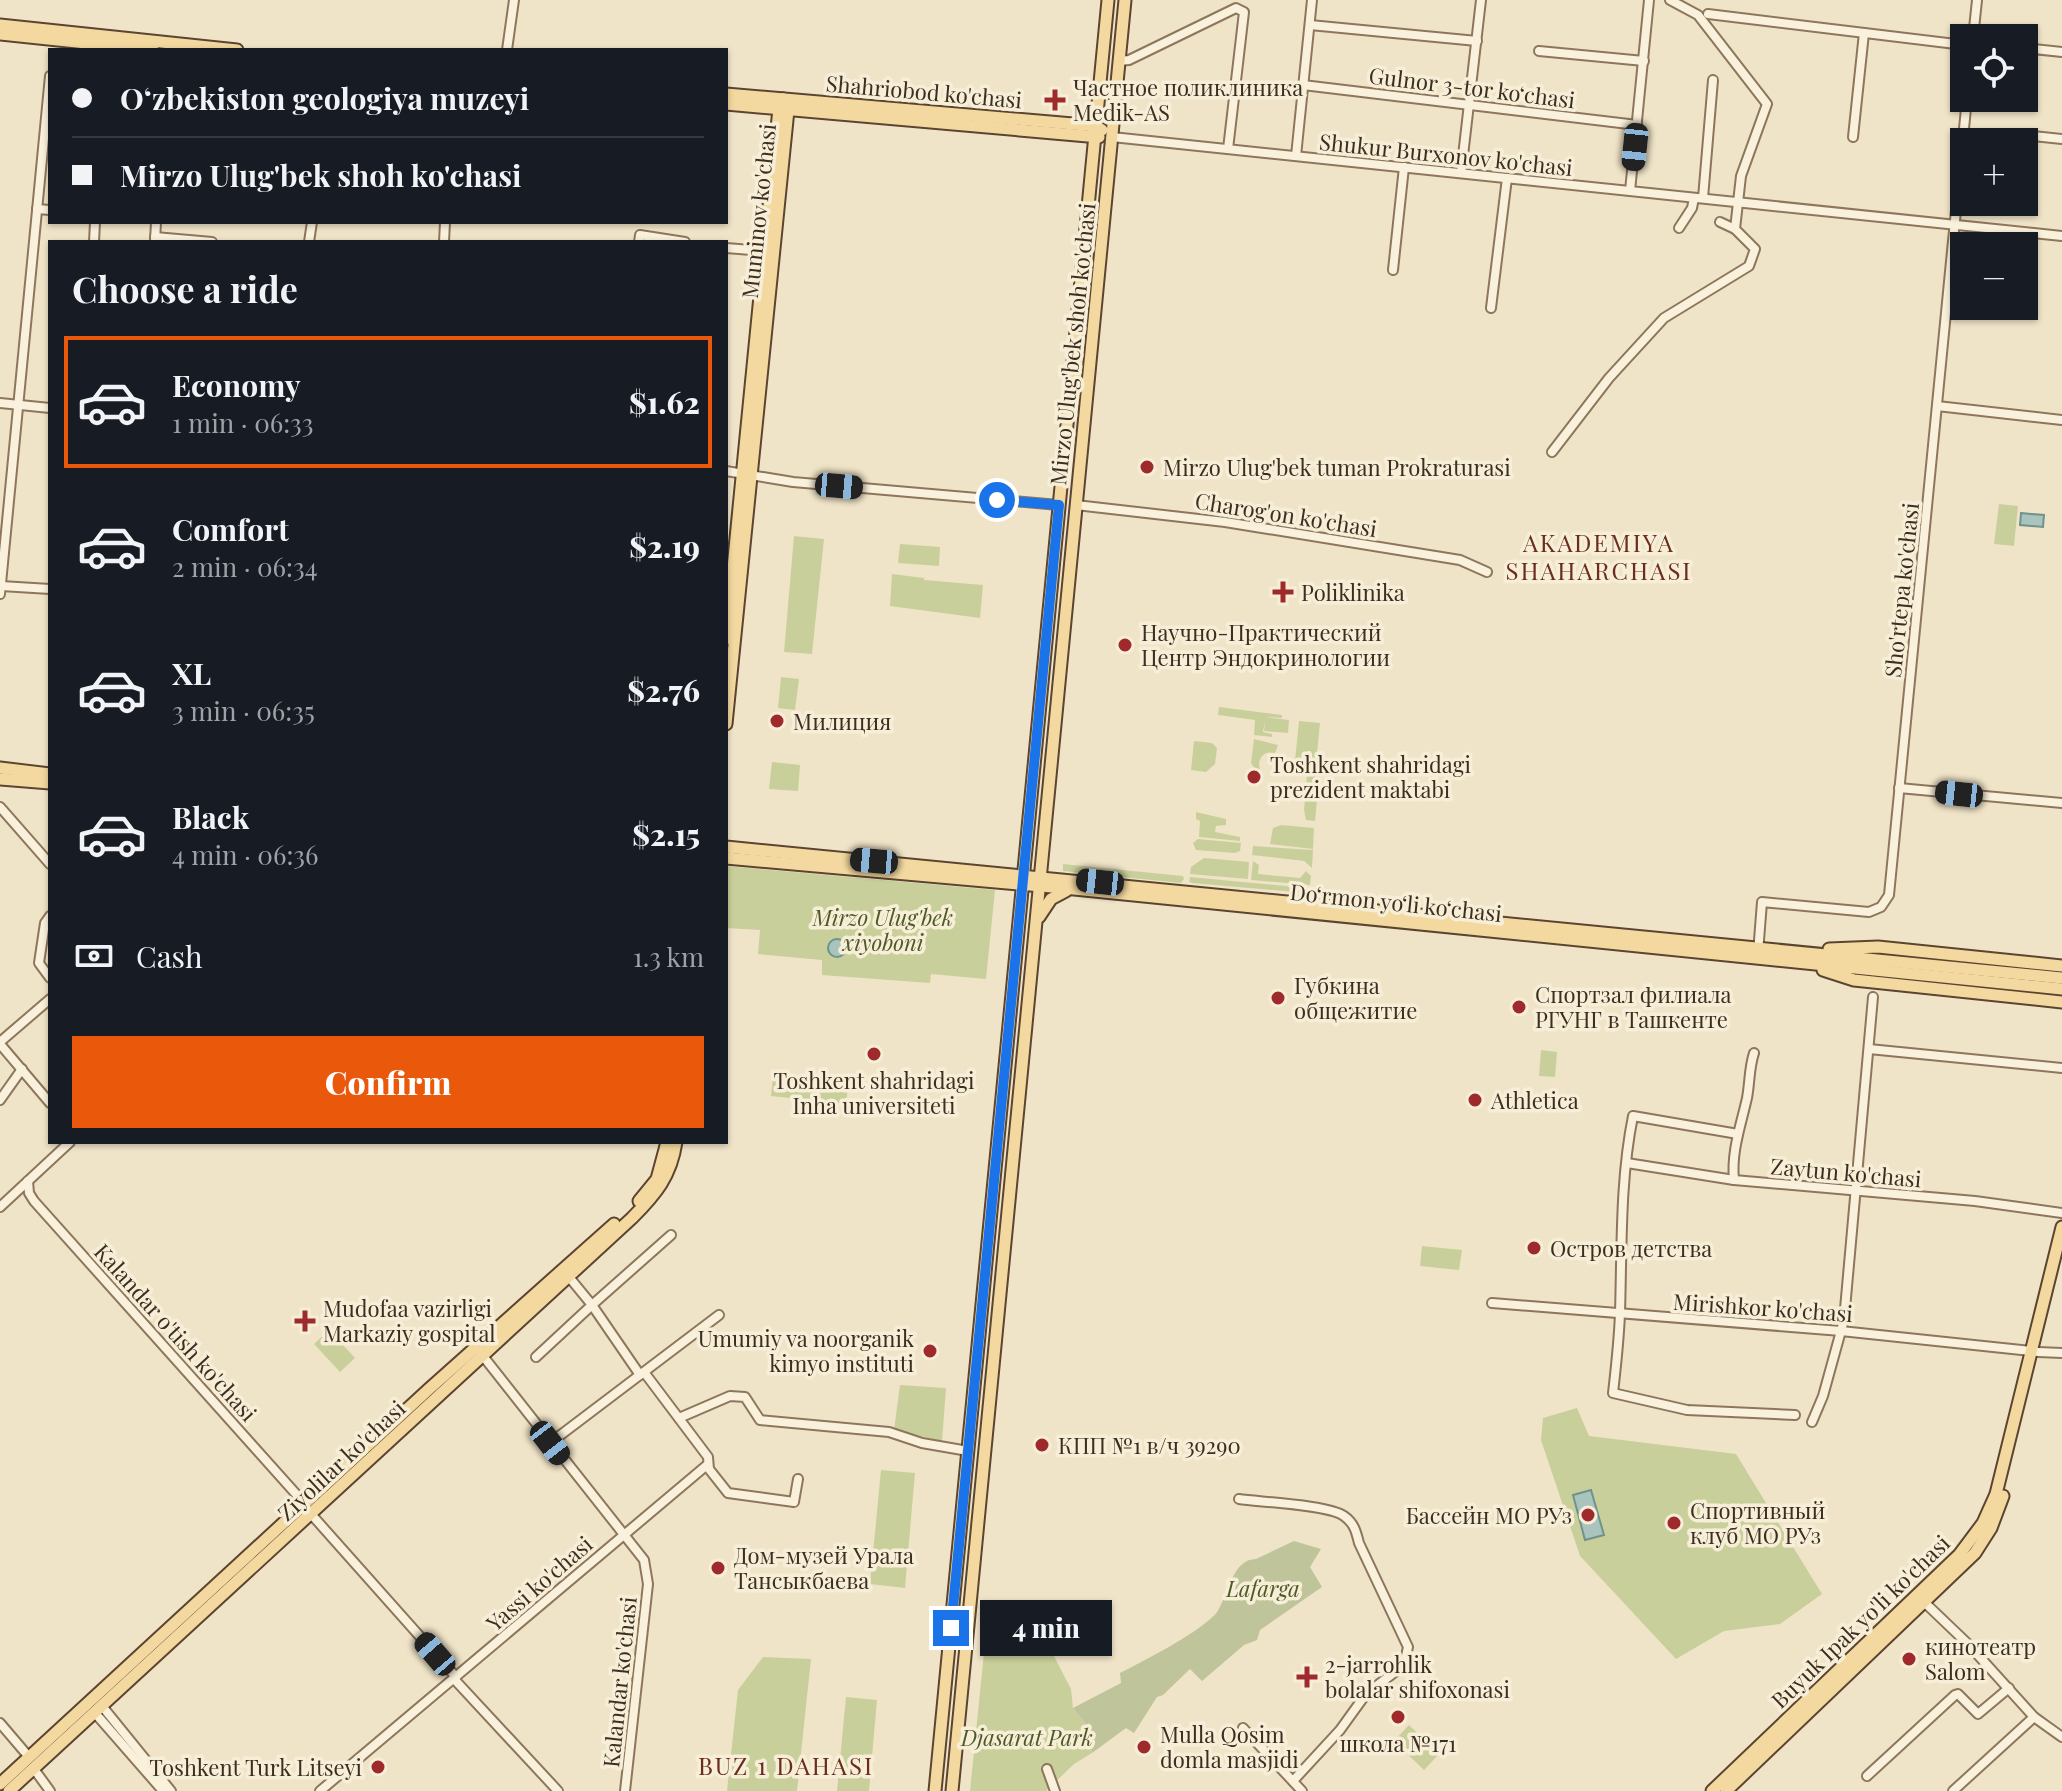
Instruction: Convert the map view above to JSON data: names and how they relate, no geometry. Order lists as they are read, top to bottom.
{
  "streets": {
    "main road": [
      "Shahriobod ko'chasi",
      "Muminov ko'chasi",
      "Mirzo Ulug'bek shoh ko'chasi",
      "Do‘rmon yo‘li ko‘chasi",
      "Ziyolilar ko'chasi",
      "Buyuk Ipak yo'li ko'chasi"
    ],
    "street": [
      "Gulnor 3-tor koʻchasi",
      "Shukur Burxonov ko'chasi",
      "Charog'on ko'chasi",
      "Sho'rtepa ko'chasi",
      "Zaytun ko'chasi",
      "Mirishkor ko'chasi",
      "Kalandar o'tish ko'chasi",
      "Yassi ko'chasi",
      "Kalandar ko'chasi"
    ]
  },
  "crossings": [
    ["Shahriobod ko'chasi", "Shukur Burxonov ko'chasi"],
    ["Shahriobod ko'chasi", "Muminov ko'chasi"],
    ["Shahriobod ko'chasi", "Mirzo Ulug'bek shoh ko'chasi"],
    ["Shukur Burxonov ko'chasi", "Mirzo Ulug'bek shoh ko'chasi"],
    ["Shukur Burxonov ko'chasi", "Sho'rtepa ko'chasi"],
    ["Mirzo Ulug'bek shoh ko'chasi", "Charog'on ko'chasi"],
    ["Mirzo Ulug'bek shoh ko'chasi", "Do‘rmon yo‘li ko‘chasi"],
    ["Sho'rtepa ko'chasi", "Do‘rmon yo‘li ko‘chasi"],
    ["Mirishkor ko'chasi", "Buyuk Ipak yo'li ko'chasi"],
    ["Kalandar o'tish ko'chasi", "Ziyolilar ko'chasi"],
    ["Kalandar o'tish ko'chasi", "Yassi ko'chasi"],
    ["Ziyolilar ko'chasi", "Kalandar ko'chasi"],
    ["Yassi ko'chasi", "Kalandar ko'chasi"]
  ],
  "districts": ["AKADEMIYA SHAHARCHASI", "BUZ 1 DAHASI"],
  "parks": ["Mirzo Ulug'bek xiyoboni", "Lafarga", "Djasarat Park"],
  "places": {
    "health": [
      "Частное поликлиника Medik-AS",
      "Poliklinika",
      "Mudofaa vazirligi Markaziy gospital",
      "2-jarrohlik bolalar shifoxonasi"
    ],
    "other": [
      "Mirzo Ulug'bek tuman Prokraturasi",
      "Научно-Практический Центр Эндокринологии",
      "Милиция",
      "Toshkent shahridagi prezident maktabi",
      "Губкина общежитие",
      "Спортзал филиала РГУНГ в Ташкенте",
      "Toshkent shahridagi Inha universiteti",
      "Athletica",
      "Остров детства",
      "Umumiy va noorganik kimyo instituti",
      "КПП №1 в/ч 39290",
      "Бассейн МО РУз",
      "Спортивный клуб МО РУз",
      "Дом-музей Урала Тансыкбаева",
      "кинотеатр Salom",
      "школа №171",
      "Mulla Qosim domla masjidi",
      "Toshkent Turk Litseyi"
    ]
  },
  "page": {
    "map_buttons": ["+", "−"],
    "banner": ["Oʻzbekiston geologiya muzeyi", "Mirzo Ulug'bek shoh ko'chasi"],
    "heading": "Choose a ride",
    "list": [
      {
        "name": "Economy",
        "note": "1 min · 06:33",
        "value": "$1.62"
      },
      {
        "name": "Comfort",
        "note": "2 min · 06:34",
        "value": "$2.19"
      },
      {
        "name": "XL",
        "note": "3 min · 06:35",
        "value": "$2.76"
      },
      {
        "name": "Black",
        "note": "4 min · 06:36",
        "value": "$2.15"
      }
    ],
    "pay": ["Cash", "1.3 km"],
    "buttons": "Confirm",
    "bubble": "4 min"
  }
}
